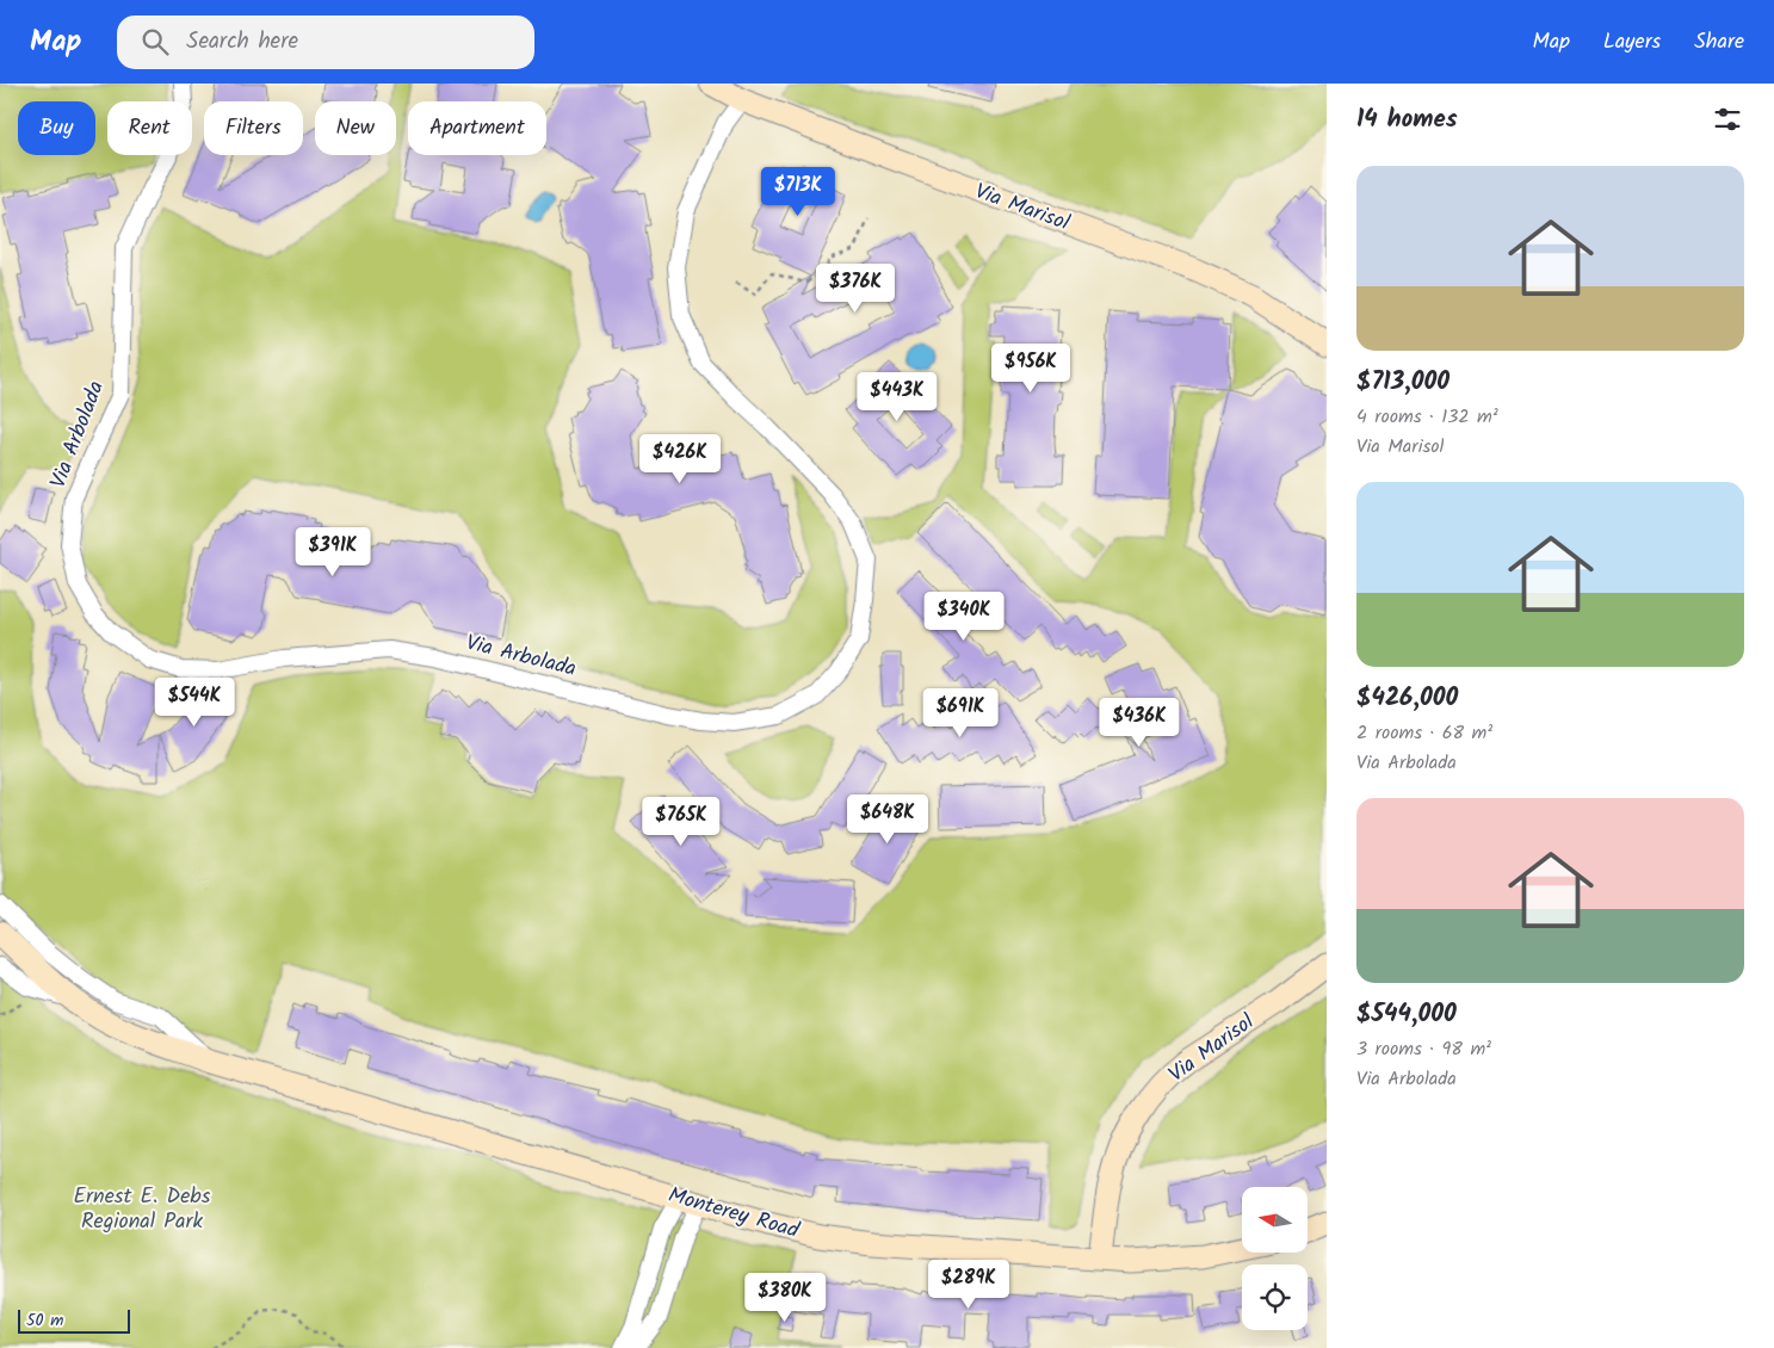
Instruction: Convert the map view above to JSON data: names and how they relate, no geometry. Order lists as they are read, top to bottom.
{
  "streets": {
    "street": ["Via Marisol", "Via Arbolada", "Monterey Road"]
  },
  "crossings": [
    ["Via Marisol", "Via Arbolada"],
    ["Via Marisol", "Monterey Road"]
  ],
  "parks": ["Ernest E. Debs Regional Park"],
  "scale_bar": "50 m",
  "north": "left",
  "page": {
    "header": "Map",
    "search": "Search here",
    "nav": ["Map", "Layers", "Share"],
    "heading": "14 homes",
    "chip": [
      "Buy",
      "Rent",
      "Filters",
      "New",
      "Apartment"
    ],
    "list": [
      {
        "name": "$713,000",
        "note": "4 rooms · 132 m² · Via Marisol"
      },
      {
        "name": "$426,000",
        "note": "2 rooms · 68 m² · Via Arbolada"
      },
      {
        "name": "$544,000",
        "note": "3 rooms · 98 m² · Via Arbolada"
      }
    ],
    "price": [
      "$713K",
      "$376K",
      "$956K",
      "$443K",
      "$426K",
      "$391K",
      "$340K",
      "$544K",
      "$691K",
      "$436K",
      "$648K",
      "$765K",
      "$289K",
      "$380K"
    ],
    "scale": "50 m"
  }
}
